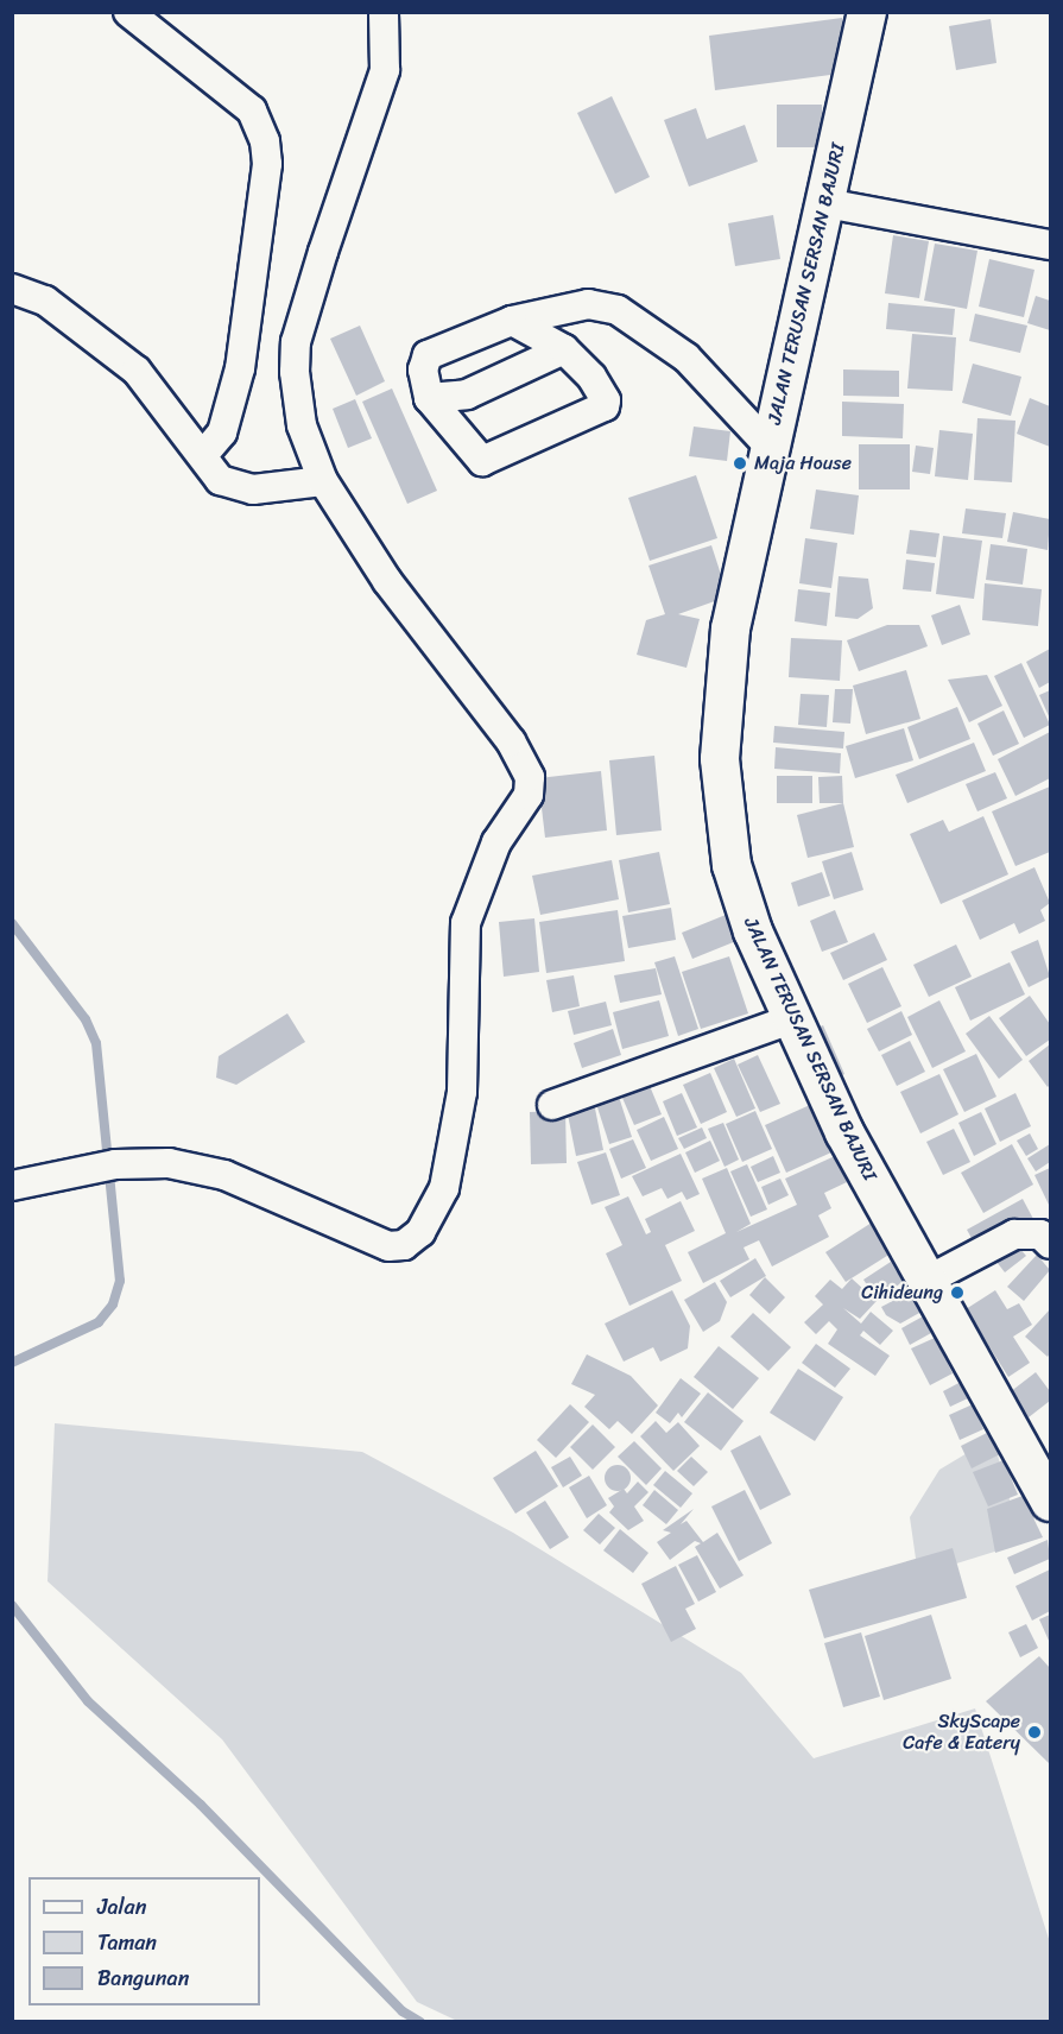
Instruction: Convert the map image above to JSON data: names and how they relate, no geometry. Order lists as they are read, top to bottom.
{
  "streets": {
    "main road": ["JALAN TERUSAN SERSAN BAJURI"]
  },
  "places": ["Maja House", "Cihideung", "SkyScape Cafe & Eatery"],
  "legend": ["Jalan", "Taman", "Bangunan"]
}
